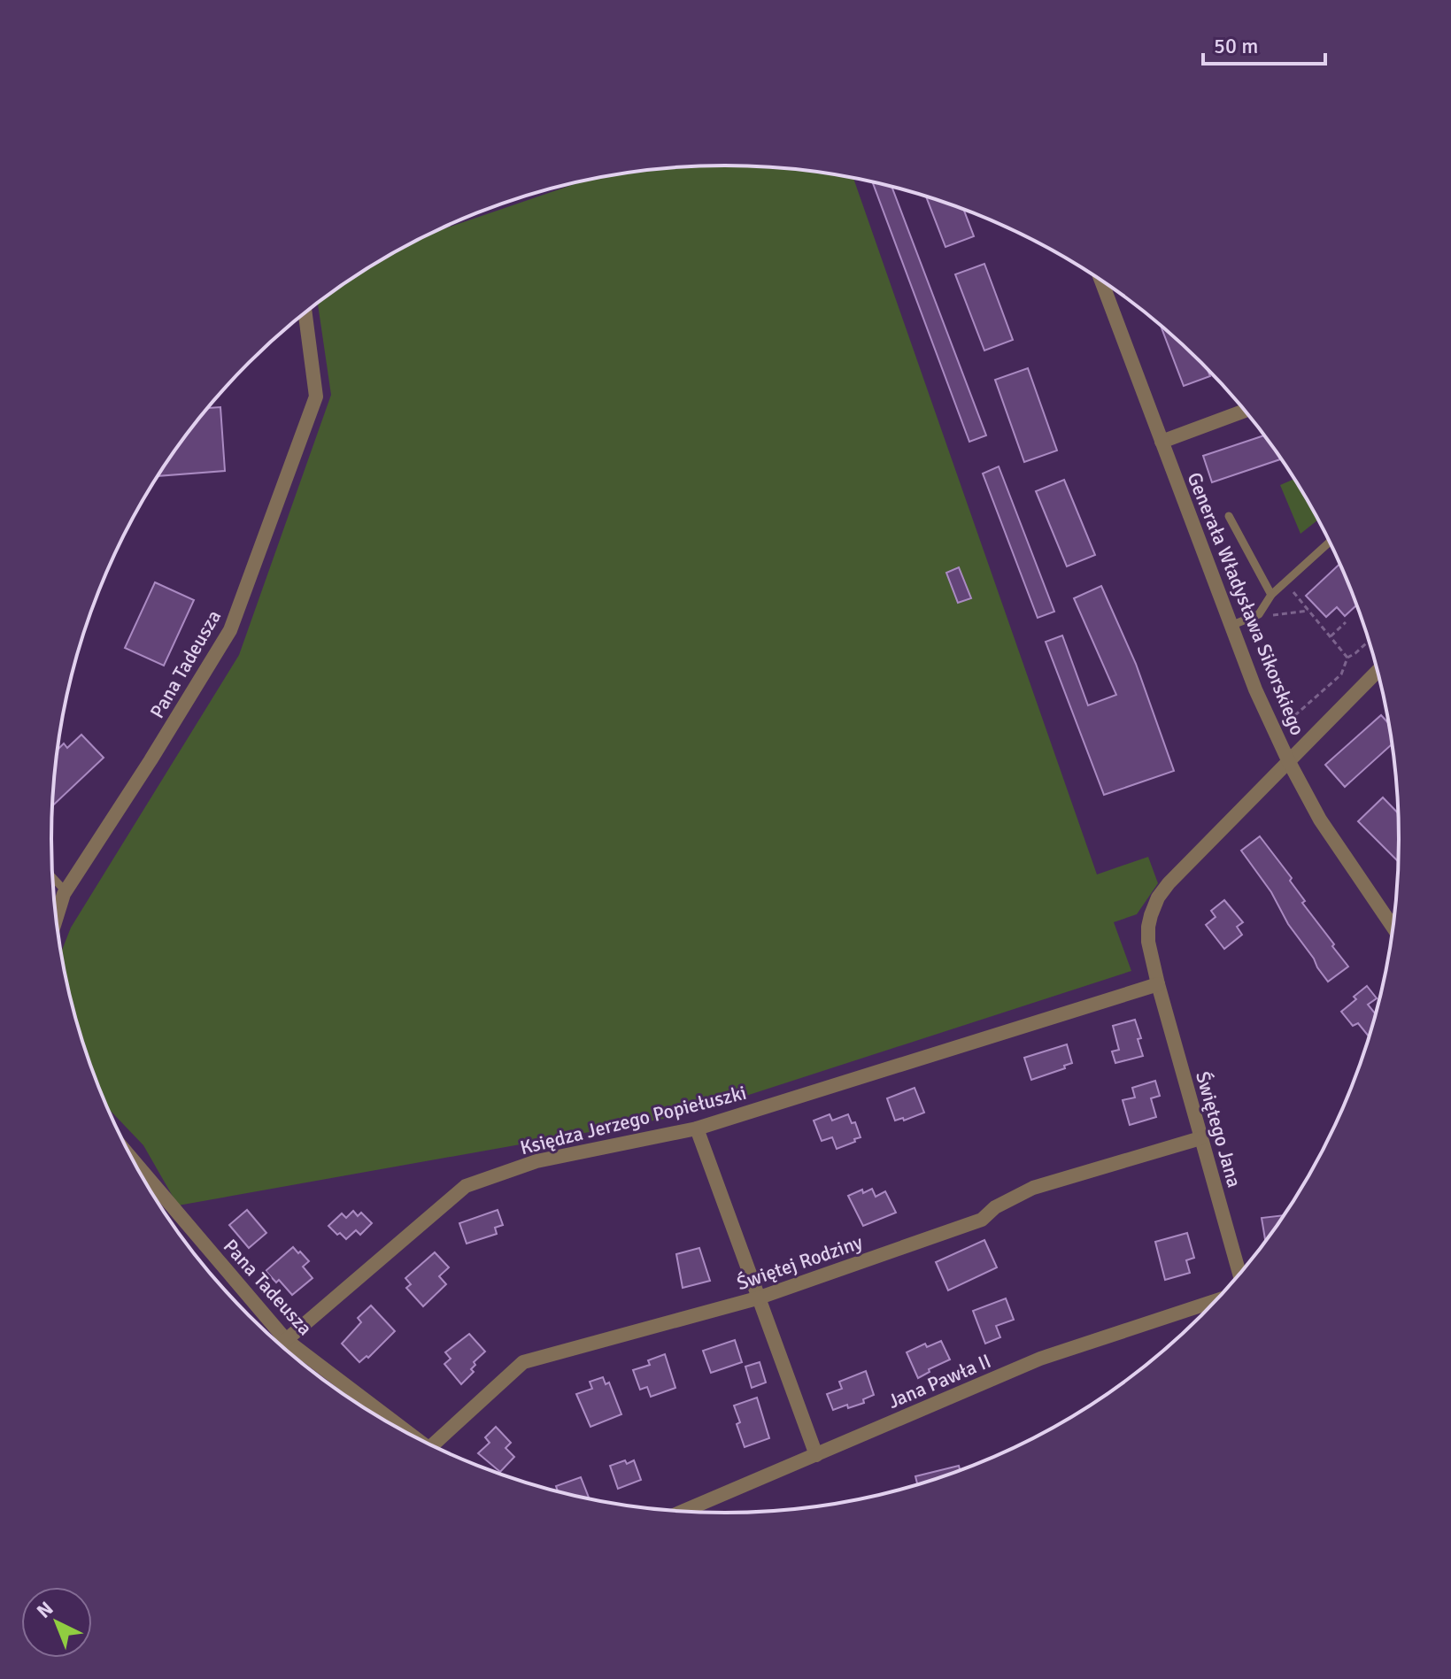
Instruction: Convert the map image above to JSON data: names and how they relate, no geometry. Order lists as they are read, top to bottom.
{
  "streets": {
    "street": [
      "Generała Władysława Sikorskiego",
      "Pana Tadeusza",
      "Księdza Jerzego Popiełuszki",
      "Świętego Jana",
      "Świętej Rodziny",
      "Jana Pawła II"
    ]
  },
  "crossings": [
    ["Generała Władysława Sikorskiego", "Świętego Jana"],
    ["Pana Tadeusza", "Księdza Jerzego Popiełuszki"],
    ["Księdza Jerzego Popiełuszki", "Świętego Jana"],
    ["Świętego Jana", "Świętej Rodziny"]
  ],
  "scale_bar": "50 m",
  "north": "top left"
}
